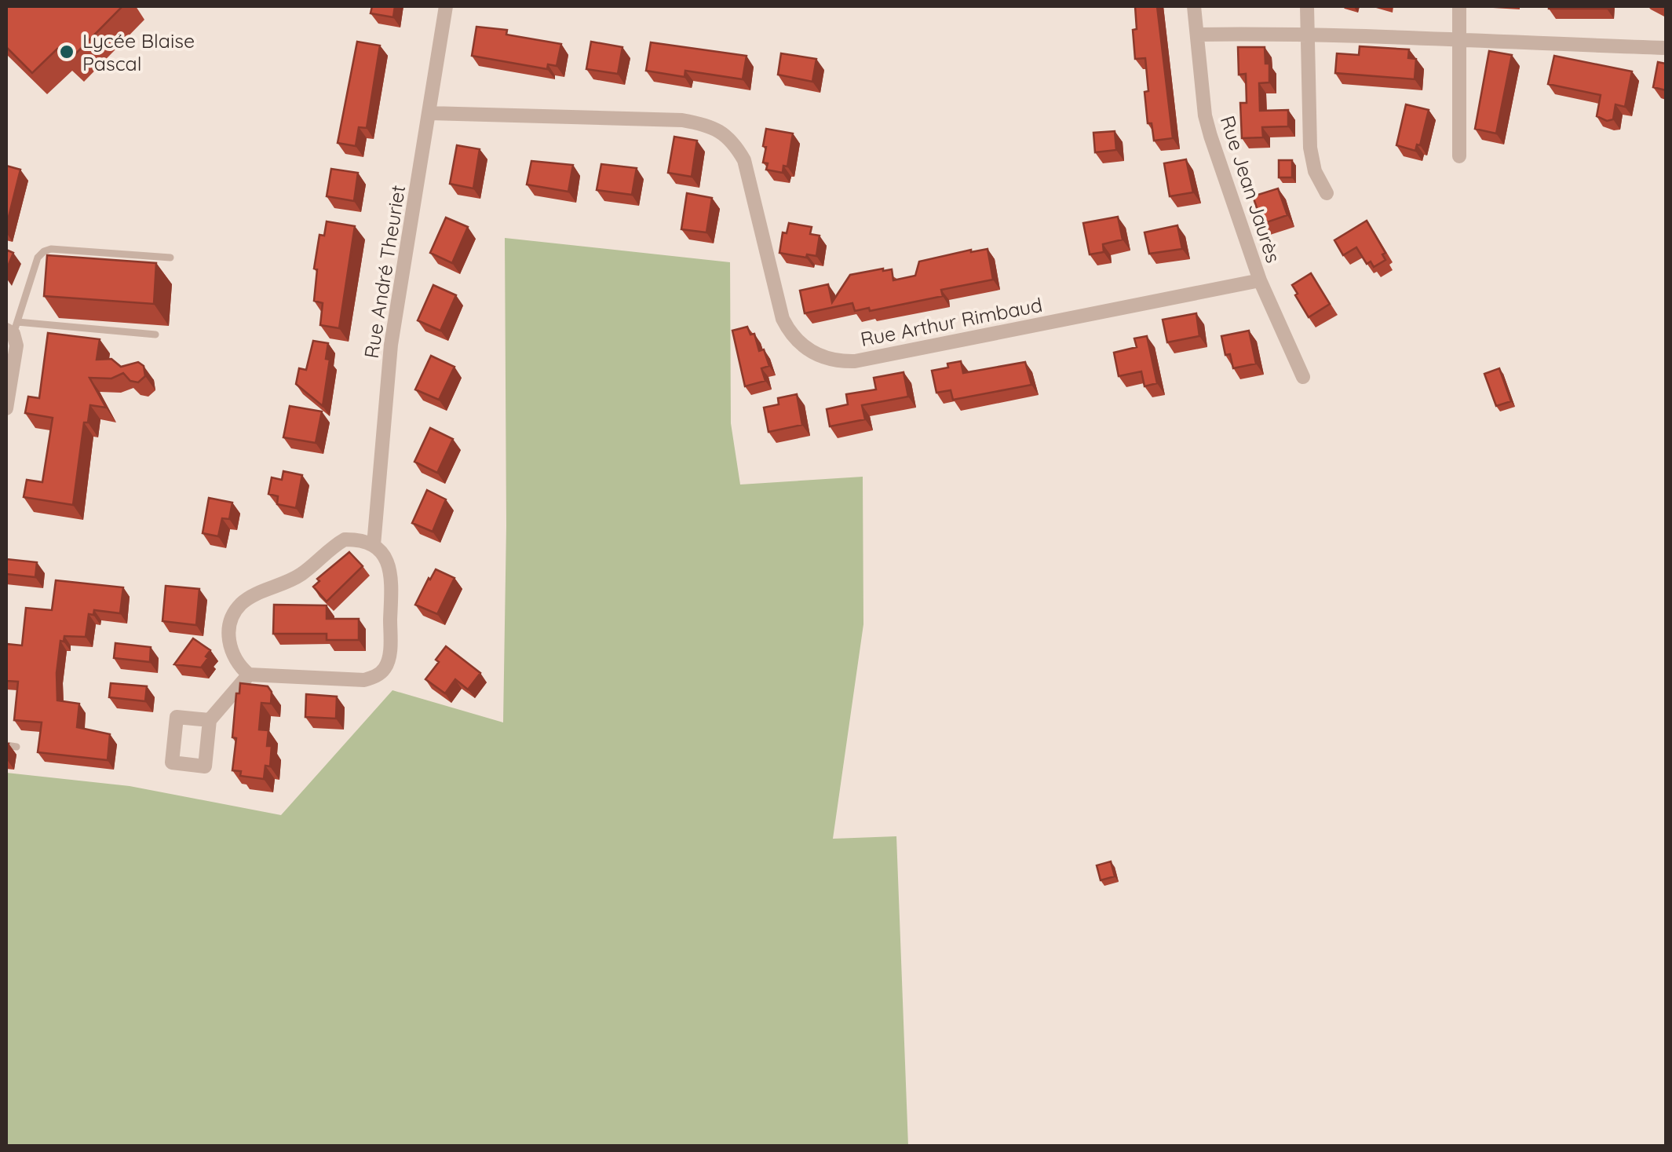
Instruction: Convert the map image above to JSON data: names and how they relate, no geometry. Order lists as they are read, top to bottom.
{
  "streets": {
    "street": ["Rue Jean Jaurès", "Rue André Theuriet", "Rue Arthur Rimbaud"]
  },
  "crossings": [
    ["Rue Jean Jaurès", "Rue Arthur Rimbaud"],
    ["Rue André Theuriet", "Rue Arthur Rimbaud"]
  ],
  "places": ["Lycée Blaise Pascal"]
}
